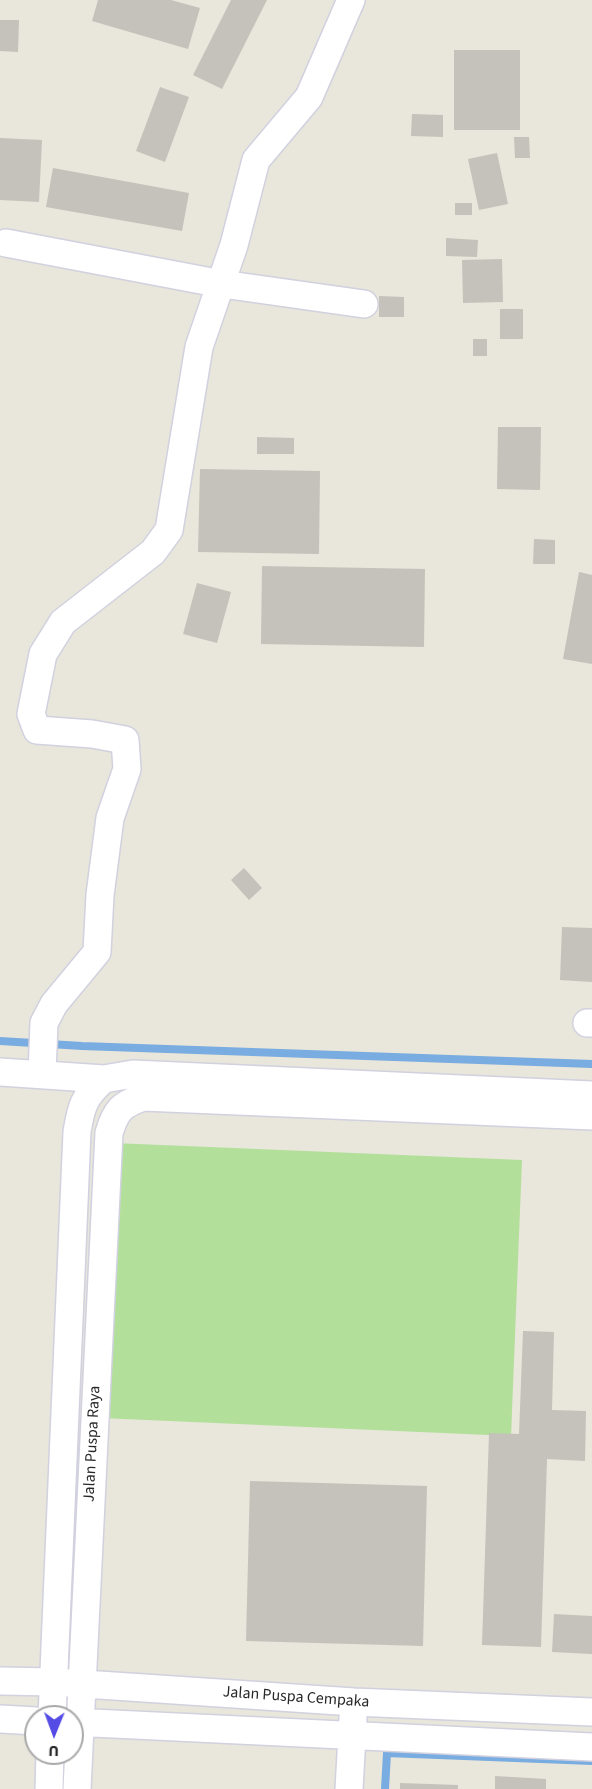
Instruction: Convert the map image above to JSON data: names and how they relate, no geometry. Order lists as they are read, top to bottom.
{
  "streets": {
    "street": ["Jalan Puspa Raya", "Jalan Puspa Cempaka"]
  },
  "crossings": [
    ["Jalan Puspa Raya", "Jalan Puspa Cempaka"]
  ],
  "north": "bottom"
}
